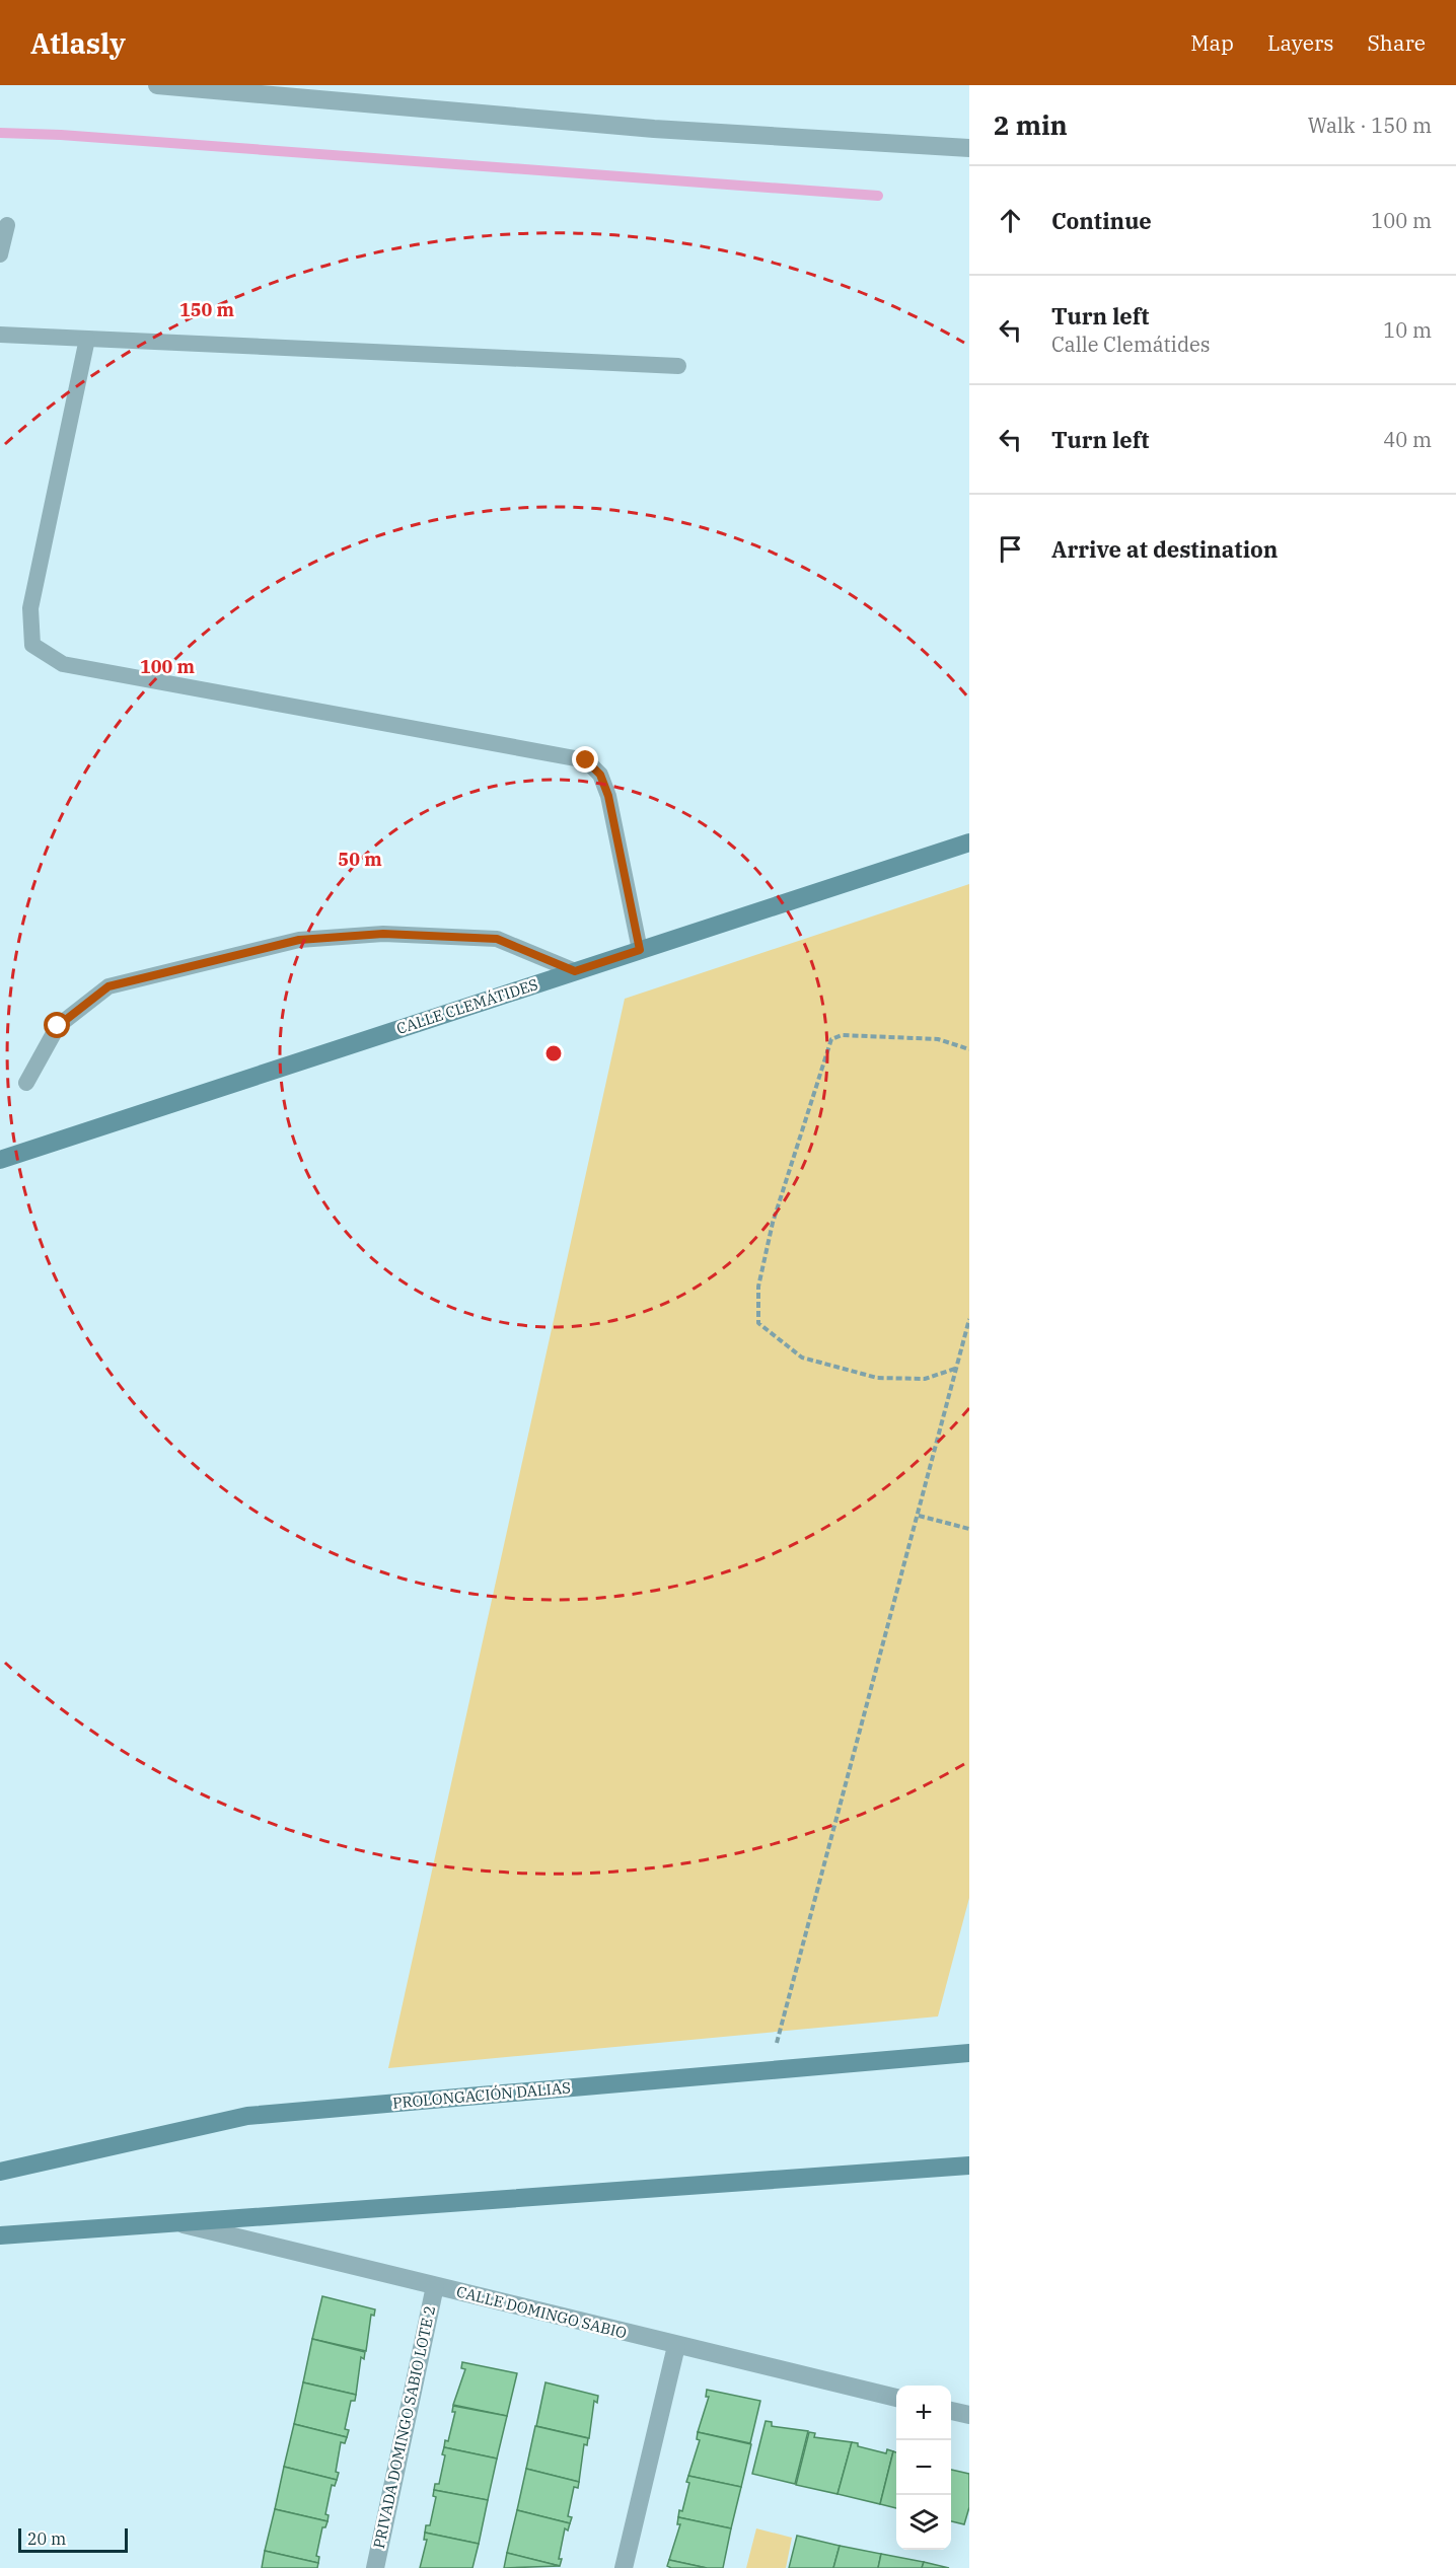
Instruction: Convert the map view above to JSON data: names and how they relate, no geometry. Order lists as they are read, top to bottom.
{
  "streets": {
    "main road": ["CALLE CLEMÁTIDES", "PROLONGACIÓN DALIAS"],
    "street": ["CALLE DOMINGO SABIO", "PRIVADA DOMINGO SABIO LOTE 2"]
  },
  "crossings": [
    ["CALLE DOMINGO SABIO", "PRIVADA DOMINGO SABIO LOTE 2"]
  ],
  "scale_bar": "20 m",
  "page": {
    "header": "Atlasly",
    "nav": ["Map", "Layers", "Share"],
    "heading": ["2 min", "Walk · 150 m"],
    "list": [
      ["Continue", "100 m"],
      ["Turn left", "Calle Clemátides", "10 m"],
      ["Turn left", "40 m"],
      "Arrive at destination"
    ],
    "map_buttons": ["+", "−"],
    "scale": "20 m"
  },
  "rings": ["150 m", "100 m", "50 m"]
}
